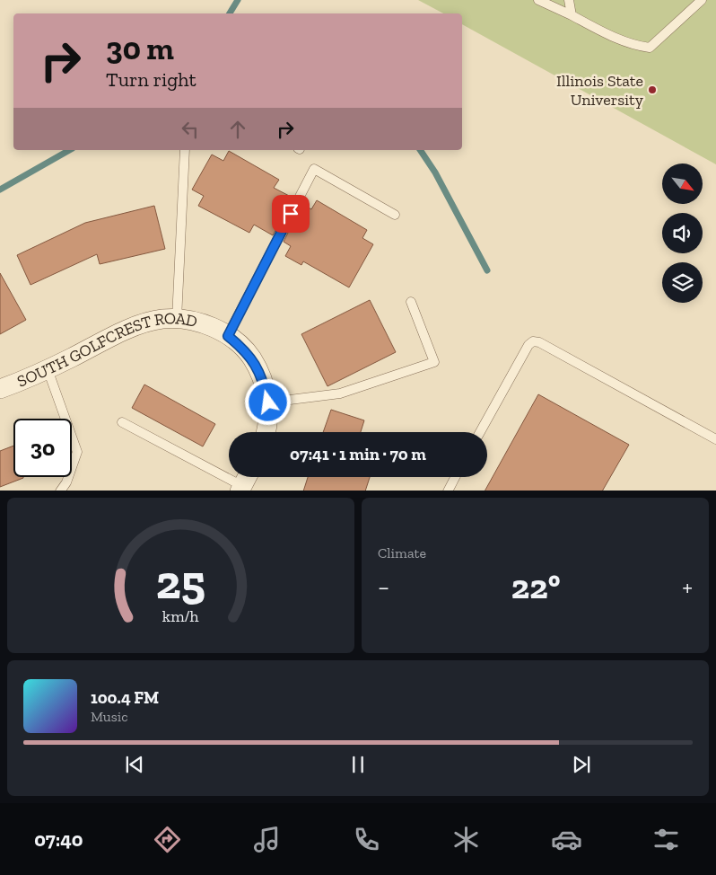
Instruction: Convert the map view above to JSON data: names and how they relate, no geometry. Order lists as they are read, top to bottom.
{
  "streets": {
    "street": ["SOUTH GOLFCREST ROAD"]
  },
  "places": ["Illinois State University"],
  "north": "bottom right",
  "page": {
    "turn": ["30 m", "Turn right"],
    "limit": "30",
    "trip": "07:41 · 1 min · 70 m",
    "tile": "Climate",
    "heat": ["−", "22°", "+"],
    "song": ["100.4 FM", "Music"],
    "tabs": "07:40",
    "gauge": ["25", "km/h"]
  }
}
